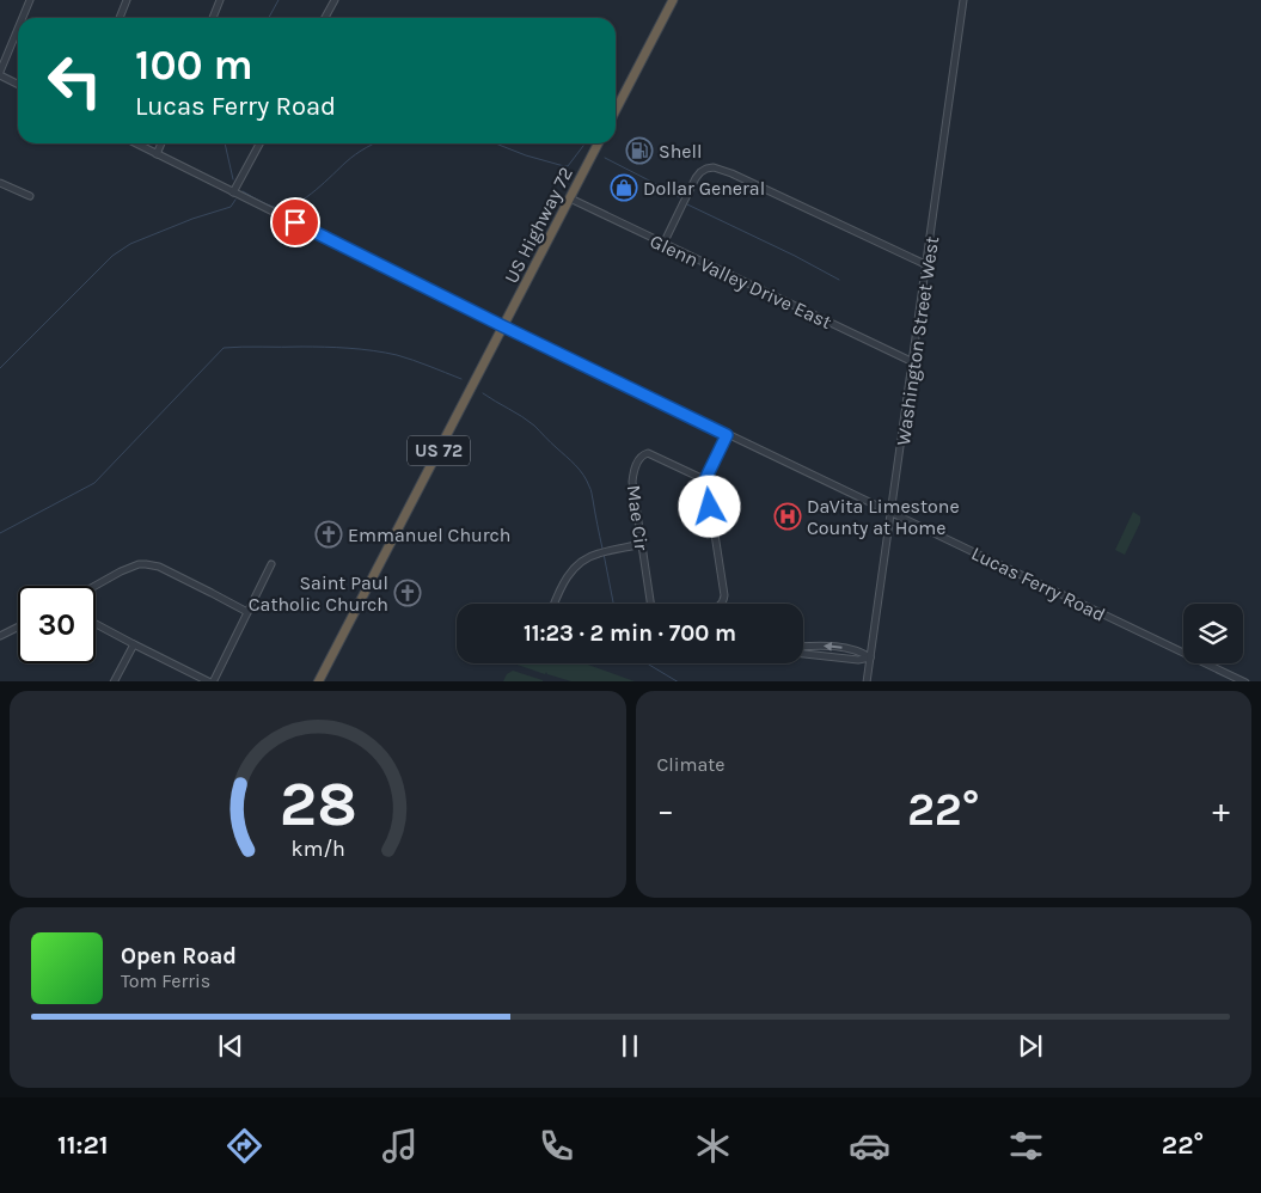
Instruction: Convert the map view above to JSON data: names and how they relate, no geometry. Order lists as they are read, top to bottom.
{
  "streets": {
    "highway": ["US Highway 72", "US 72"],
    "street": [
      "Glenn Valley Drive East",
      "Washington Street West",
      "Mae Cir",
      "Lucas Ferry Road"
    ]
  },
  "crossings": [
    ["US Highway 72", "Glenn Valley Drive East"],
    ["US Highway 72", "US 72"],
    ["US Highway 72", "Lucas Ferry Road"],
    ["Glenn Valley Drive East", "Washington Street West"],
    ["Washington Street West", "Lucas Ferry Road"],
    ["US 72", "Lucas Ferry Road"]
  ],
  "places": {
    "fuel station": ["Shell"],
    "shop": ["Dollar General"],
    "hospital": ["DaVita Limestone County at Home"],
    "church": ["Emmanuel Church", "Saint Paul Catholic Church"]
  },
  "page": {
    "turn": ["100 m", "Lucas Ferry Road"],
    "limit": "30",
    "trip": "11:23 · 2 min · 700 m",
    "tile": "Climate",
    "heat": ["−", "22°", "+"],
    "song": ["Open Road", "Tom Ferris"],
    "tabs": ["11:21", "22°"],
    "gauge": ["28", "km/h"]
  }
}
